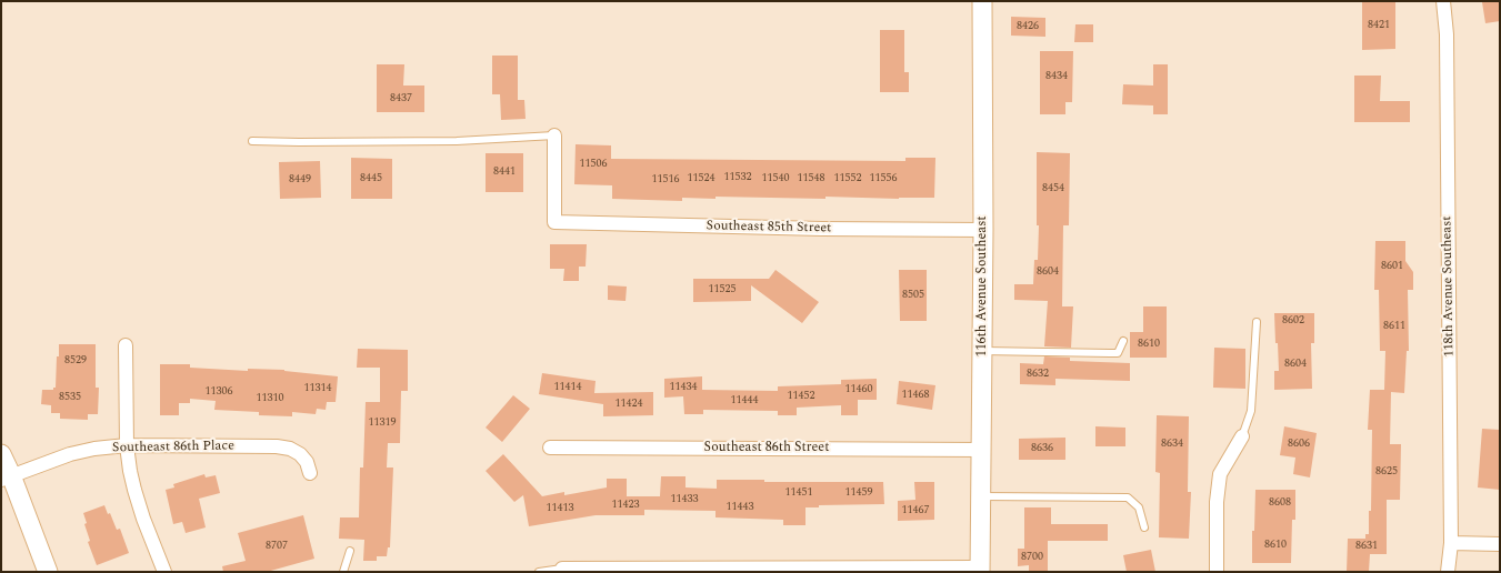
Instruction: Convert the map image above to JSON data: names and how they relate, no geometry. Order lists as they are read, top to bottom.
{
  "streets": {
    "street": [
      "Southeast 85th Street",
      "116th Avenue Southeast",
      "118th Avenue Southeast",
      "Southeast 86th Place",
      "Southeast 86th Street"
    ]
  },
  "crossings": [
    ["Southeast 85th Street", "116th Avenue Southeast"],
    ["116th Avenue Southeast", "Southeast 86th Street"]
  ],
  "house_numbers": [
    "8421",
    "8426",
    "8434",
    "8437",
    "11506",
    "8441",
    "11532",
    "8445",
    "11524",
    "11540",
    "11548",
    "11552",
    "11556",
    "8449",
    "11516",
    "8454",
    "8601",
    "8604",
    "11525",
    "8505",
    "8602",
    "8611",
    "8610",
    "8529",
    "8604",
    "8632",
    "11414",
    "11434",
    "11314",
    "11460",
    "11306",
    "11468",
    "11452",
    "8535",
    "11310",
    "11444",
    "11424",
    "11319",
    "8634",
    "8606",
    "8636",
    "8625",
    "11451",
    "11459",
    "11433",
    "8608",
    "11423",
    "11443",
    "11413",
    "11467",
    "8610",
    "8707",
    "8631",
    "8700"
  ]
}
